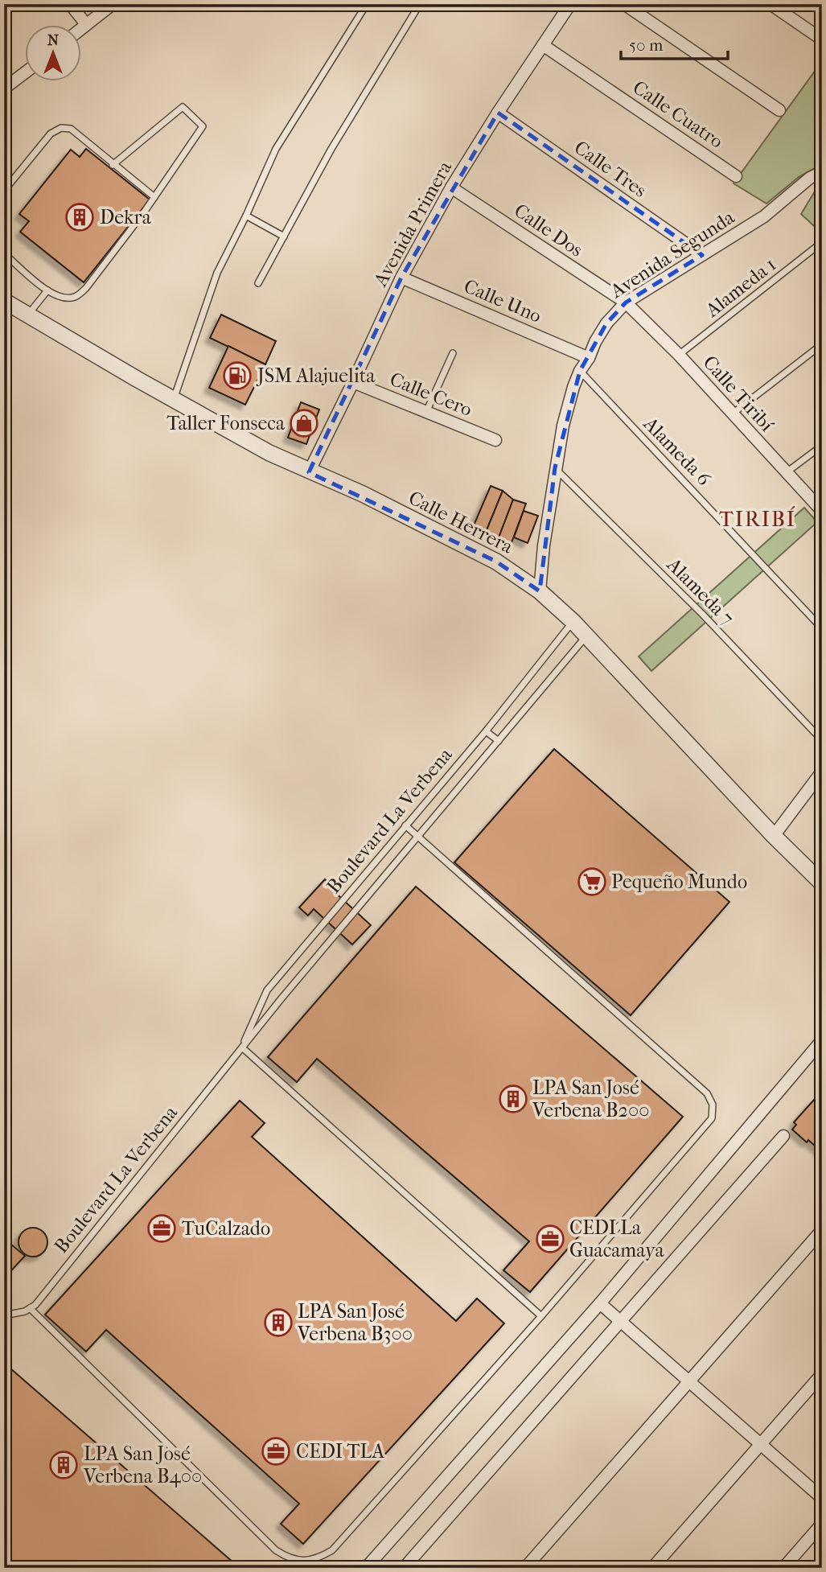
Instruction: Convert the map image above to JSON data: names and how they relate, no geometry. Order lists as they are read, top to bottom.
{
  "streets": {
    "street": [
      "Calle Cuatro",
      "Calle Tres",
      "Avenida Primera",
      "Calle Dos",
      "Avenida Segunda",
      "Calle Uno",
      "Calle Tiribí",
      "Calle Cero",
      "Calle Herrera"
    ],
    "lane": [
      "Alameda 1",
      "Alameda 6",
      "Alameda 7",
      "Boulevard La Verbena"
    ]
  },
  "crossings": [
    ["Calle Cuatro", "Avenida Primera"],
    ["Calle Tres", "Avenida Primera"],
    ["Calle Tres", "Avenida Segunda"],
    ["Avenida Primera", "Calle Dos"],
    ["Avenida Primera", "Calle Uno"],
    ["Avenida Primera", "Calle Cero"],
    ["Avenida Primera", "Calle Herrera"],
    ["Calle Dos", "Avenida Segunda"],
    ["Calle Dos", "Calle Tiribí"],
    ["Avenida Segunda", "Calle Uno"],
    ["Avenida Segunda", "Calle Tiribí"],
    ["Avenida Segunda", "Alameda 6"],
    ["Avenida Segunda", "Calle Herrera"],
    ["Avenida Segunda", "Alameda 7"],
    ["Alameda 1", "Calle Tiribí"],
    ["Calle Herrera", "Boulevard La Verbena"]
  ],
  "districts": ["TIRIBÍ"],
  "places": {
    "building": [
      "Dekra",
      "LPA San José Verbena B200",
      "LPA San José Verbena B300",
      "LPA San José Verbena B400"
    ],
    "fuel station": ["JSM Alajuelita"],
    "shop": ["Taller Fonseca"],
    "supermarket": ["Pequeño Mundo"],
    "office": ["TuCalzado", "CEDI La Guacamaya", "CEDI TLA"]
  },
  "scale_bar": "50 m",
  "north": "top"
}
